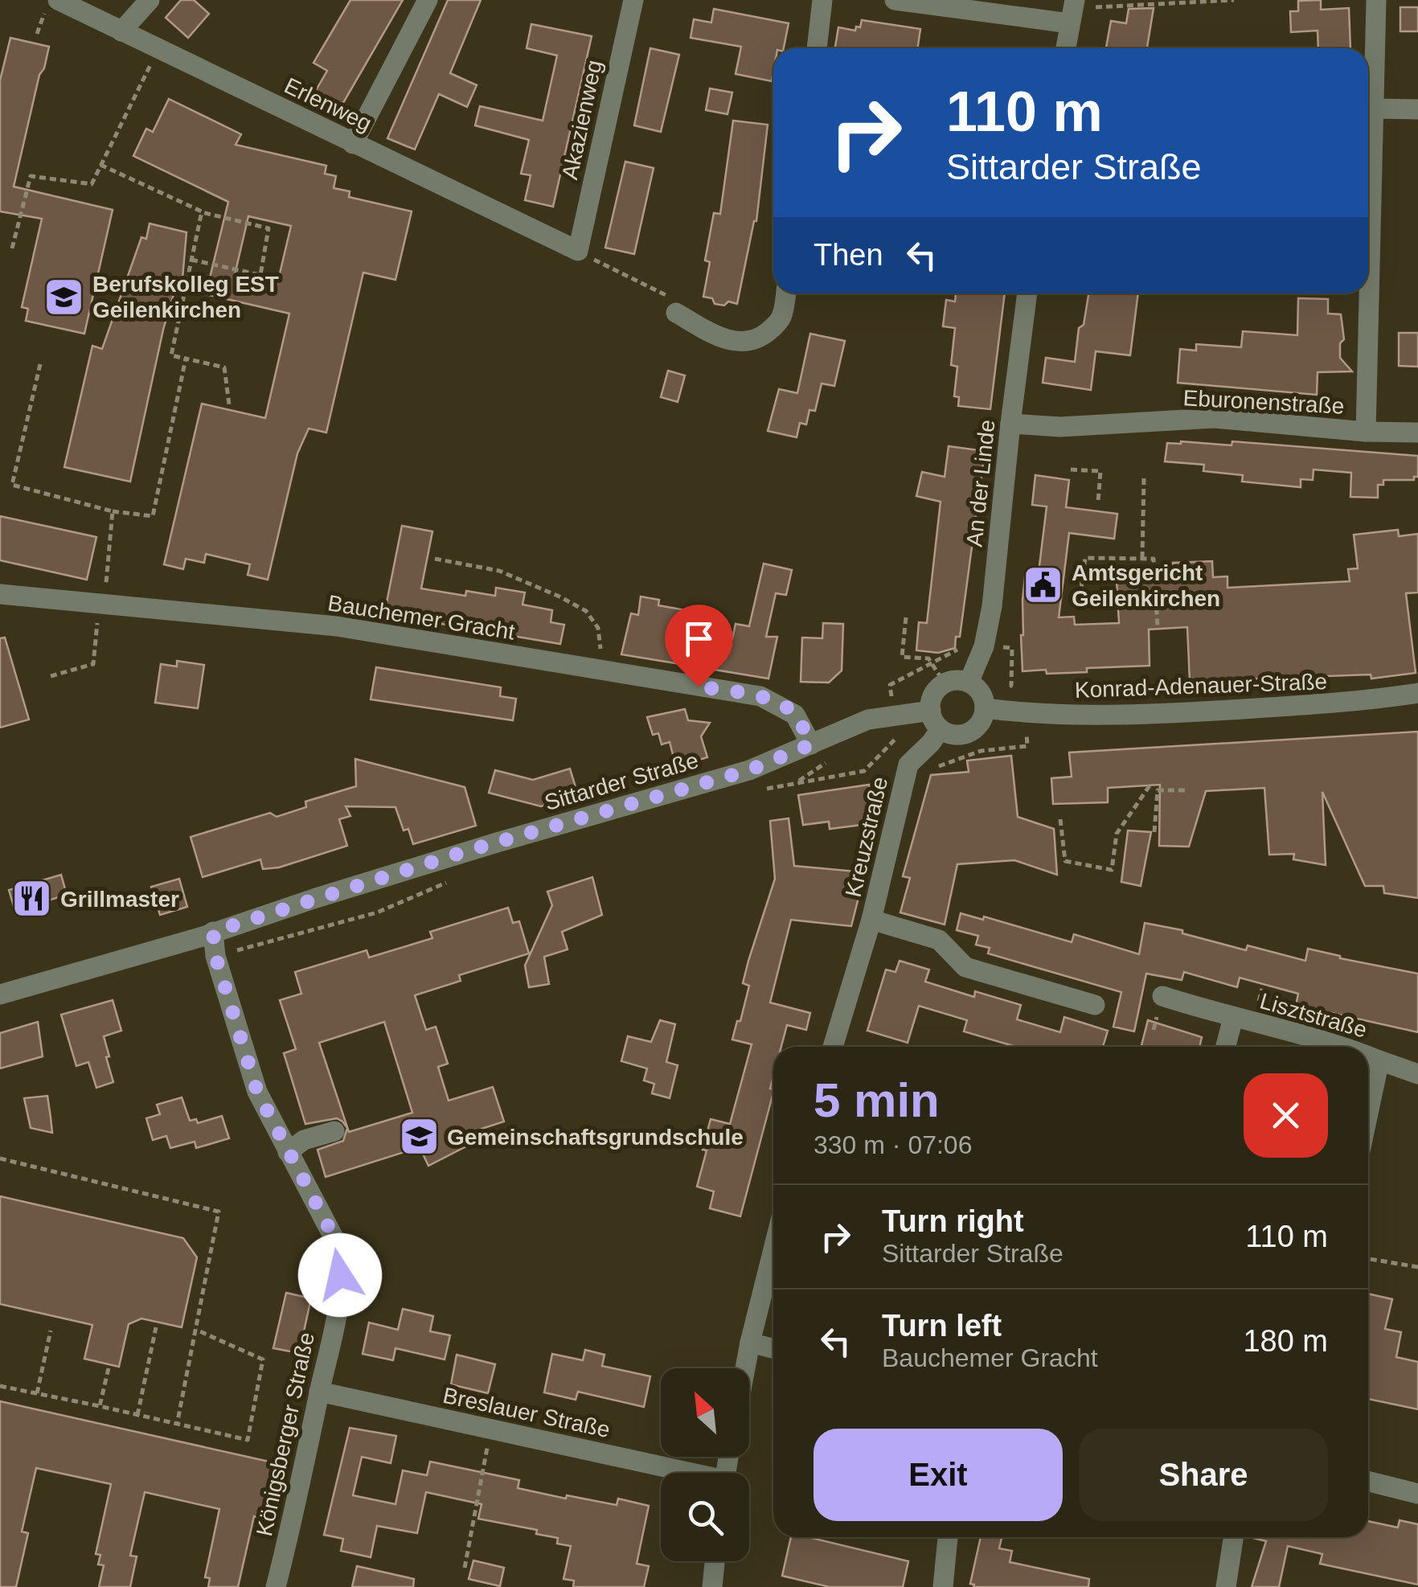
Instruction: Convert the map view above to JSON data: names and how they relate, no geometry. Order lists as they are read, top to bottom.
{
  "streets": {
    "street": [
      "Erlenweg",
      "Akazienweg",
      "Eburonenstraße",
      "An der Linde",
      "Bauchemer Gracht",
      "Konrad-Adenauer-Straße",
      "Sittarder Straße",
      "Kreuzstraße",
      "Lisztstraße",
      "Breslauer Straße",
      "Königsberger Straße"
    ]
  },
  "crossings": [
    ["Erlenweg", "Akazienweg"],
    ["Eburonenstraße", "An der Linde"],
    ["An der Linde", "Konrad-Adenauer-Straße"],
    ["An der Linde", "Sittarder Straße"],
    ["An der Linde", "Kreuzstraße"],
    ["Bauchemer Gracht", "Sittarder Straße"],
    ["Konrad-Adenauer-Straße", "Sittarder Straße"],
    ["Konrad-Adenauer-Straße", "Kreuzstraße"],
    ["Sittarder Straße", "Kreuzstraße"],
    ["Sittarder Straße", "Königsberger Straße"],
    ["Breslauer Straße", "Königsberger Straße"]
  ],
  "places": {
    "school or university": ["Berufskolleg EST Geilenkirchen", "Gemeinschaftsgrundschule"],
    "public building": ["Amtsgericht Geilenkirchen"],
    "restaurant": ["Grillmaster"]
  },
  "north": "top left",
  "page": {
    "turn": ["110 m", "Sittarder Straße"],
    "then": "Then",
    "heading": ["5 min", "330 m · 07:06"],
    "list": [
      {
        "name": "Turn right",
        "note": "Sittarder Straße",
        "value": "110 m"
      },
      {
        "name": "Turn left",
        "note": "Bauchemer Gracht",
        "value": "180 m"
      }
    ],
    "buttons": ["Exit", "Share"]
  }
}
